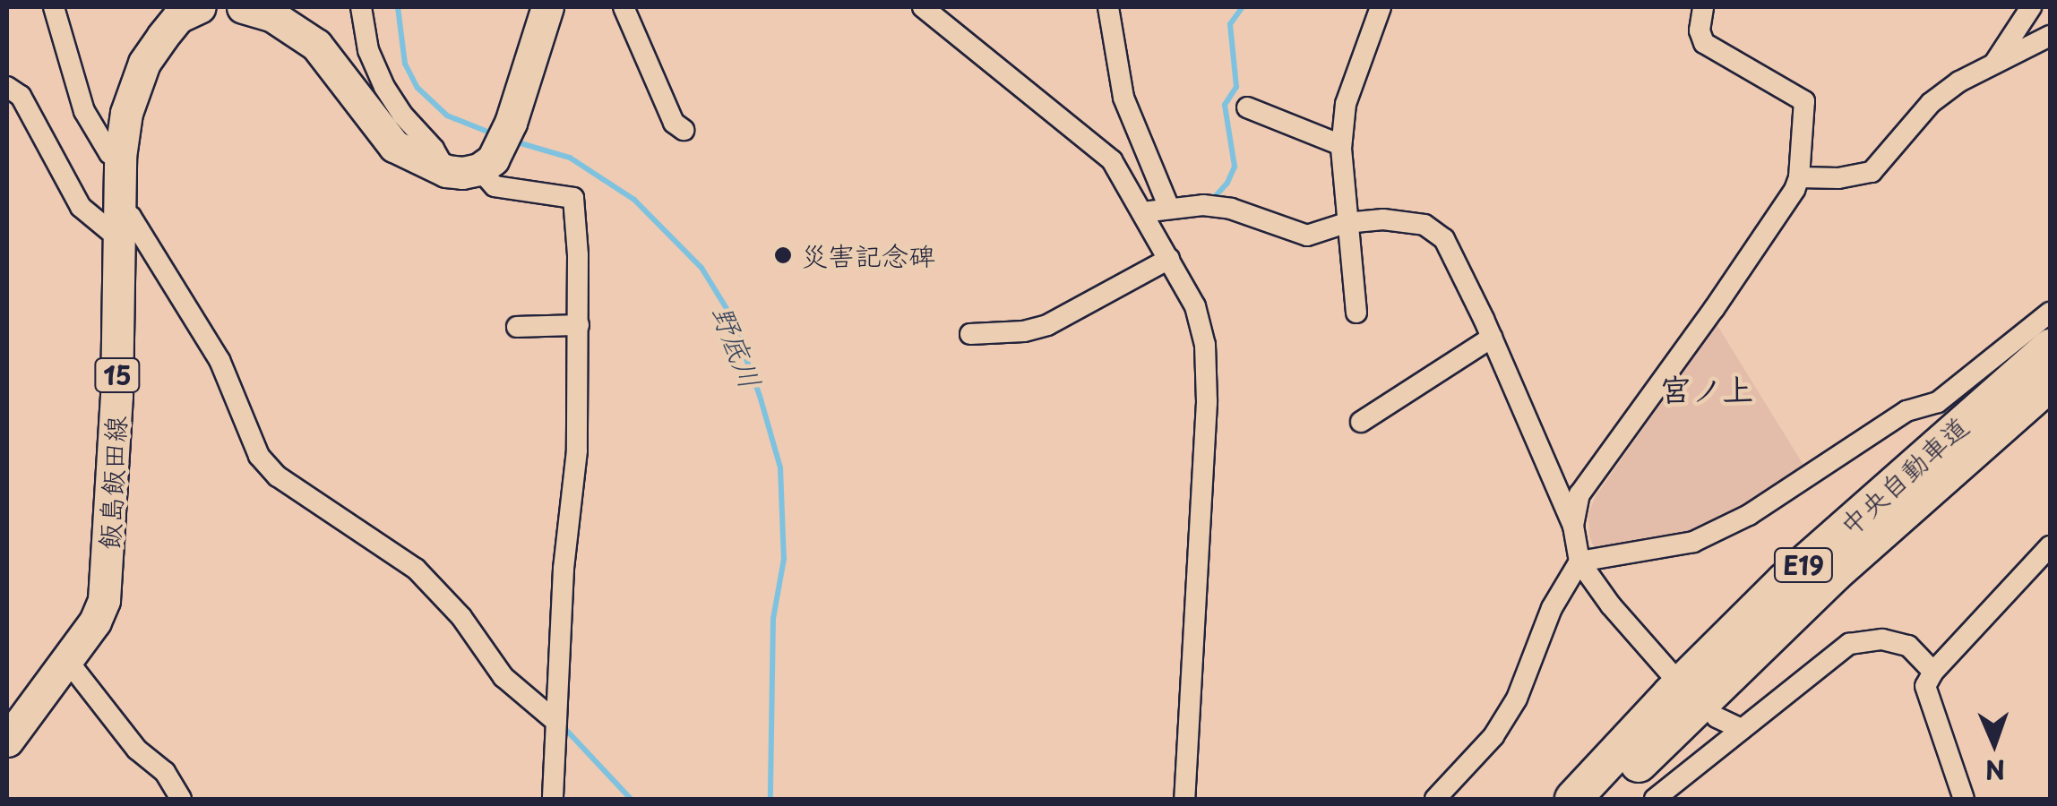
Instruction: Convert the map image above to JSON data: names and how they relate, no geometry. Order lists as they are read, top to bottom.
{
  "streets": {
    "highway": ["中央自動車道", "E19"],
    "main road": ["15", "飯島飯田線"]
  },
  "districts": ["宮ノ上"],
  "water": ["野底川"],
  "places": ["災害記念碑"],
  "north": "bottom"
}
